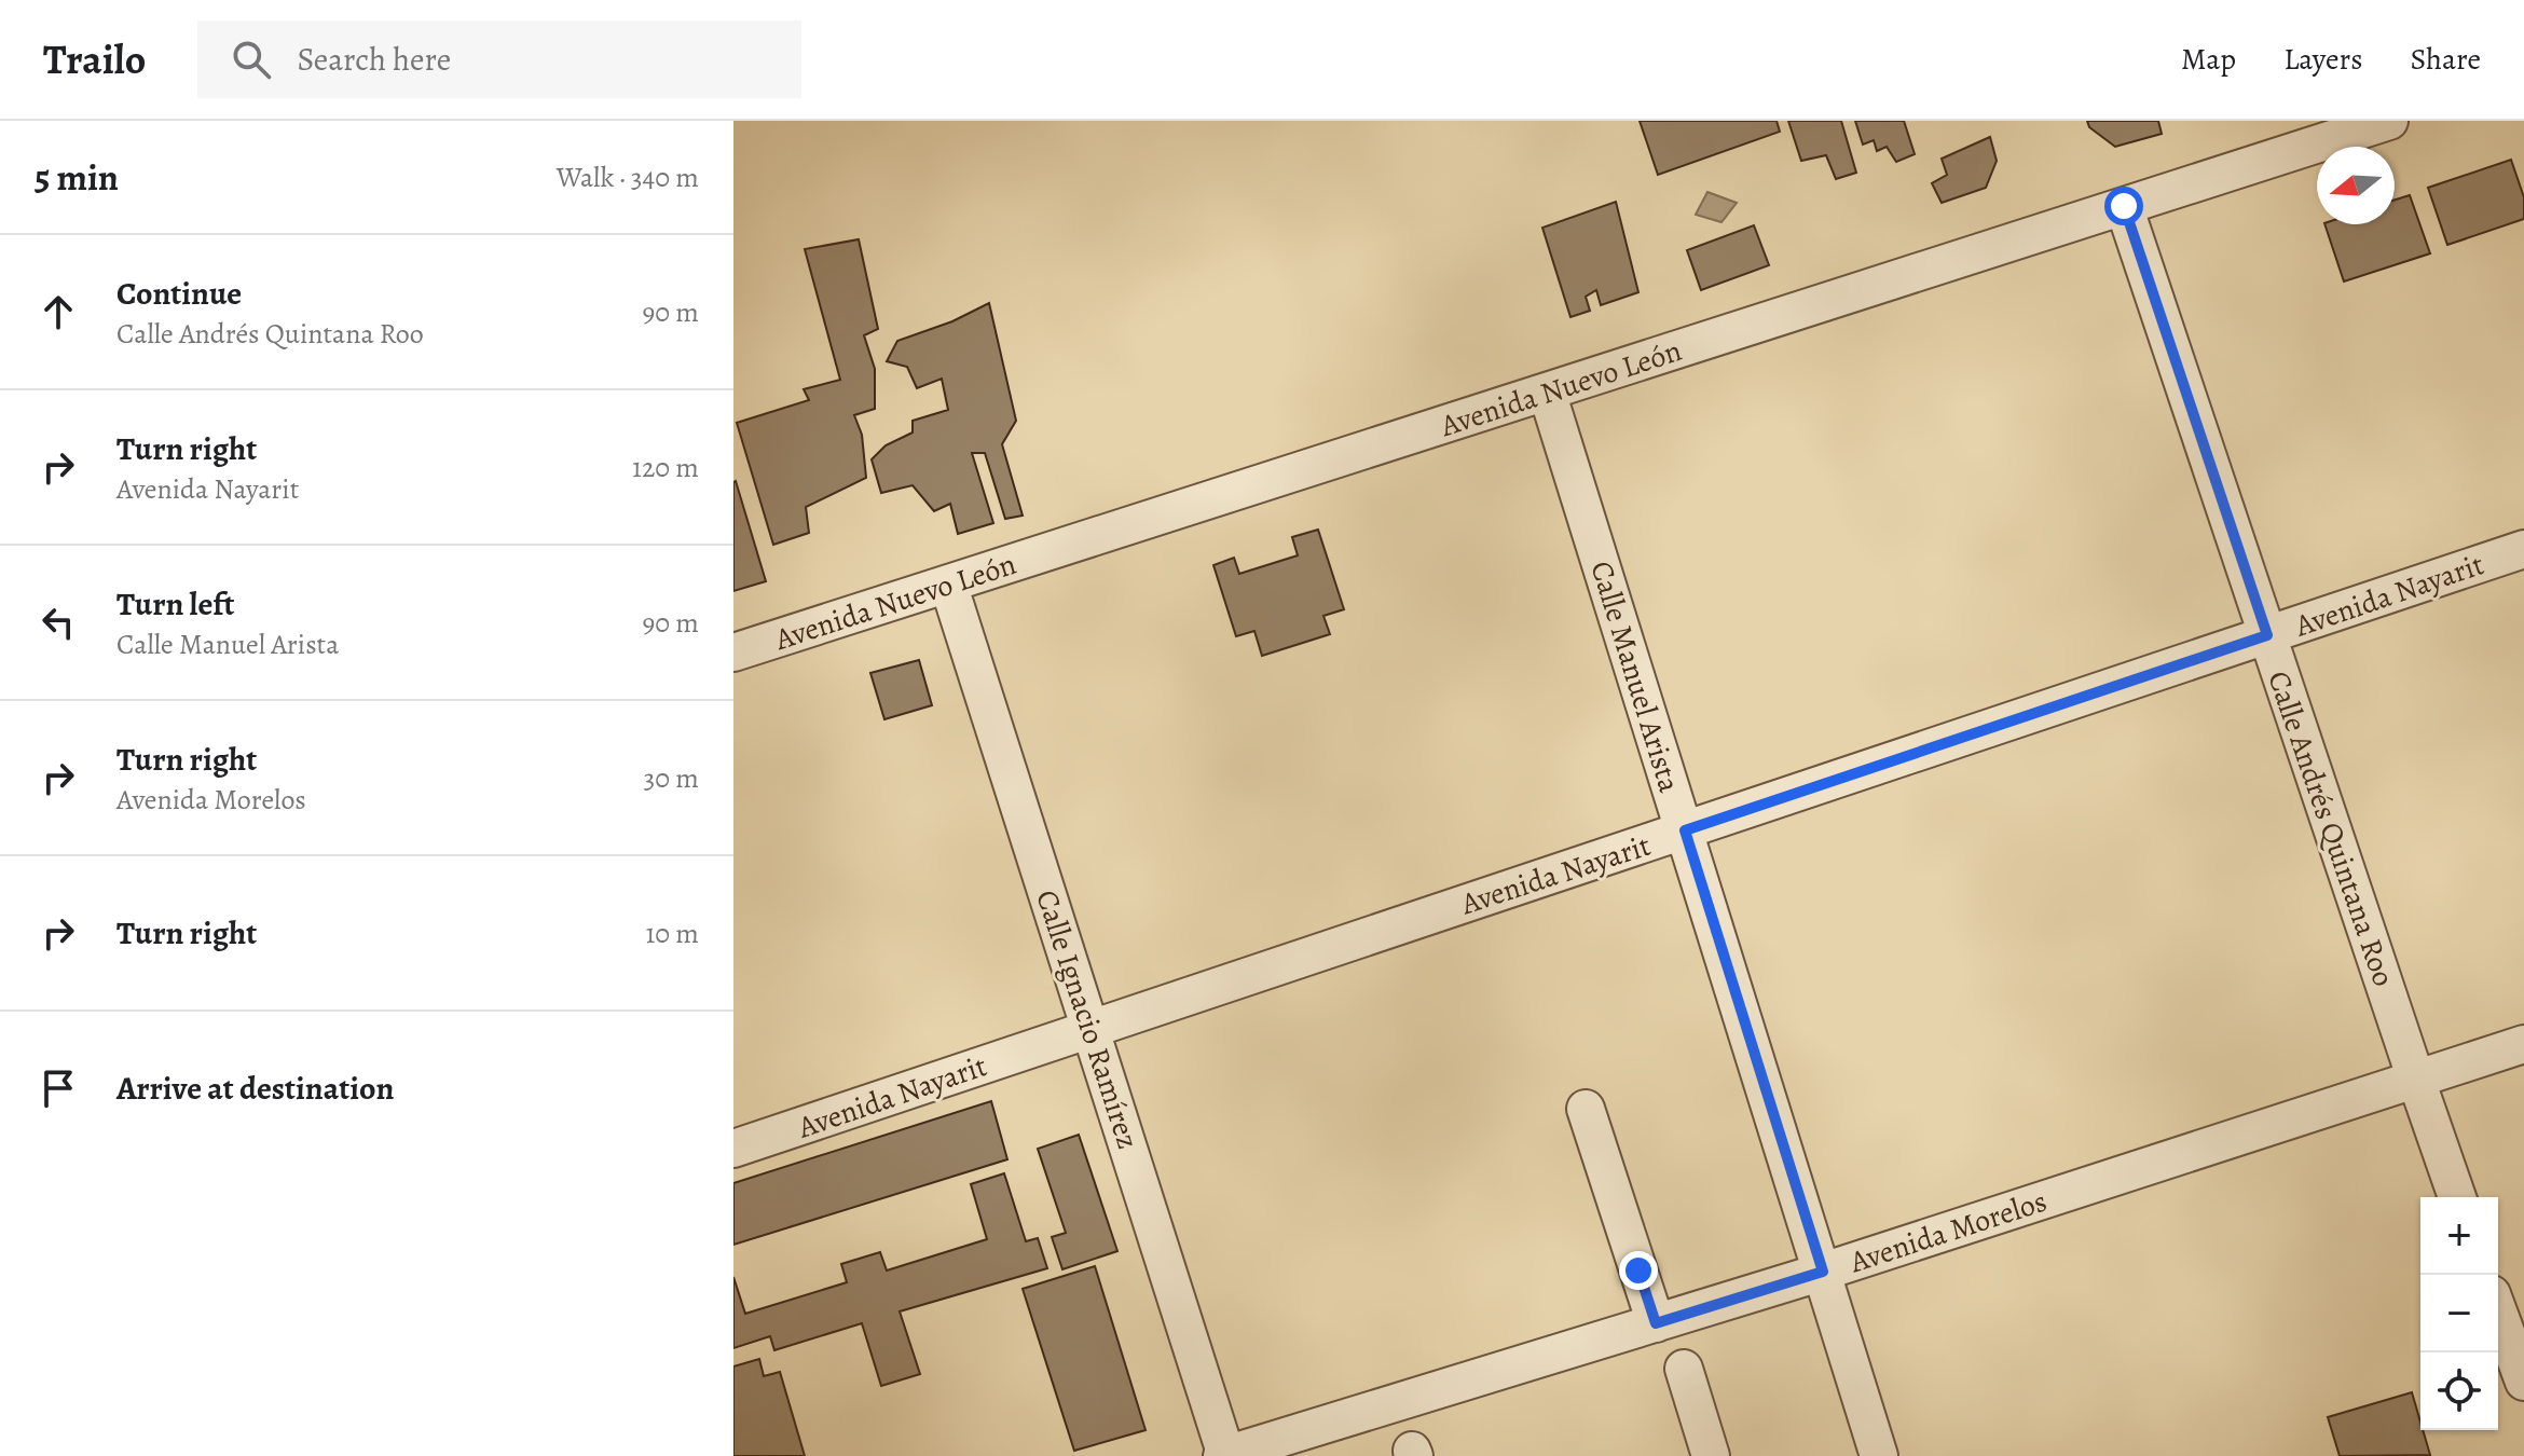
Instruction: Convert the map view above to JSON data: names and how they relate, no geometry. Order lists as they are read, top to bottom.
{
  "streets": {
    "street": [
      "Avenida Nuevo León",
      "Avenida Nayarit",
      "Calle Manuel Arista",
      "Calle Andrés Quintana Roo",
      "Calle Ignacio Ramírez",
      "Avenida Morelos"
    ]
  },
  "crossings": [
    ["Avenida Nuevo León", "Calle Manuel Arista"],
    ["Avenida Nuevo León", "Calle Andrés Quintana Roo"],
    ["Avenida Nuevo León", "Calle Ignacio Ramírez"],
    ["Avenida Nayarit", "Calle Manuel Arista"],
    ["Avenida Nayarit", "Calle Andrés Quintana Roo"],
    ["Avenida Nayarit", "Calle Ignacio Ramírez"],
    ["Calle Manuel Arista", "Avenida Morelos"],
    ["Calle Andrés Quintana Roo", "Avenida Morelos"],
    ["Calle Ignacio Ramírez", "Avenida Morelos"]
  ],
  "north": "left",
  "page": {
    "header": "Trailo",
    "search": "Search here",
    "nav": ["Map", "Layers", "Share"],
    "heading": ["5 min", "Walk · 340 m"],
    "list": [
      ["Continue", "Calle Andrés Quintana Roo", "90 m"],
      ["Turn right", "Avenida Nayarit", "120 m"],
      ["Turn left", "Calle Manuel Arista", "90 m"],
      ["Turn right", "Avenida Morelos", "30 m"],
      ["Turn right", "10 m"],
      "Arrive at destination"
    ],
    "map_buttons": ["+", "−"]
  }
}
